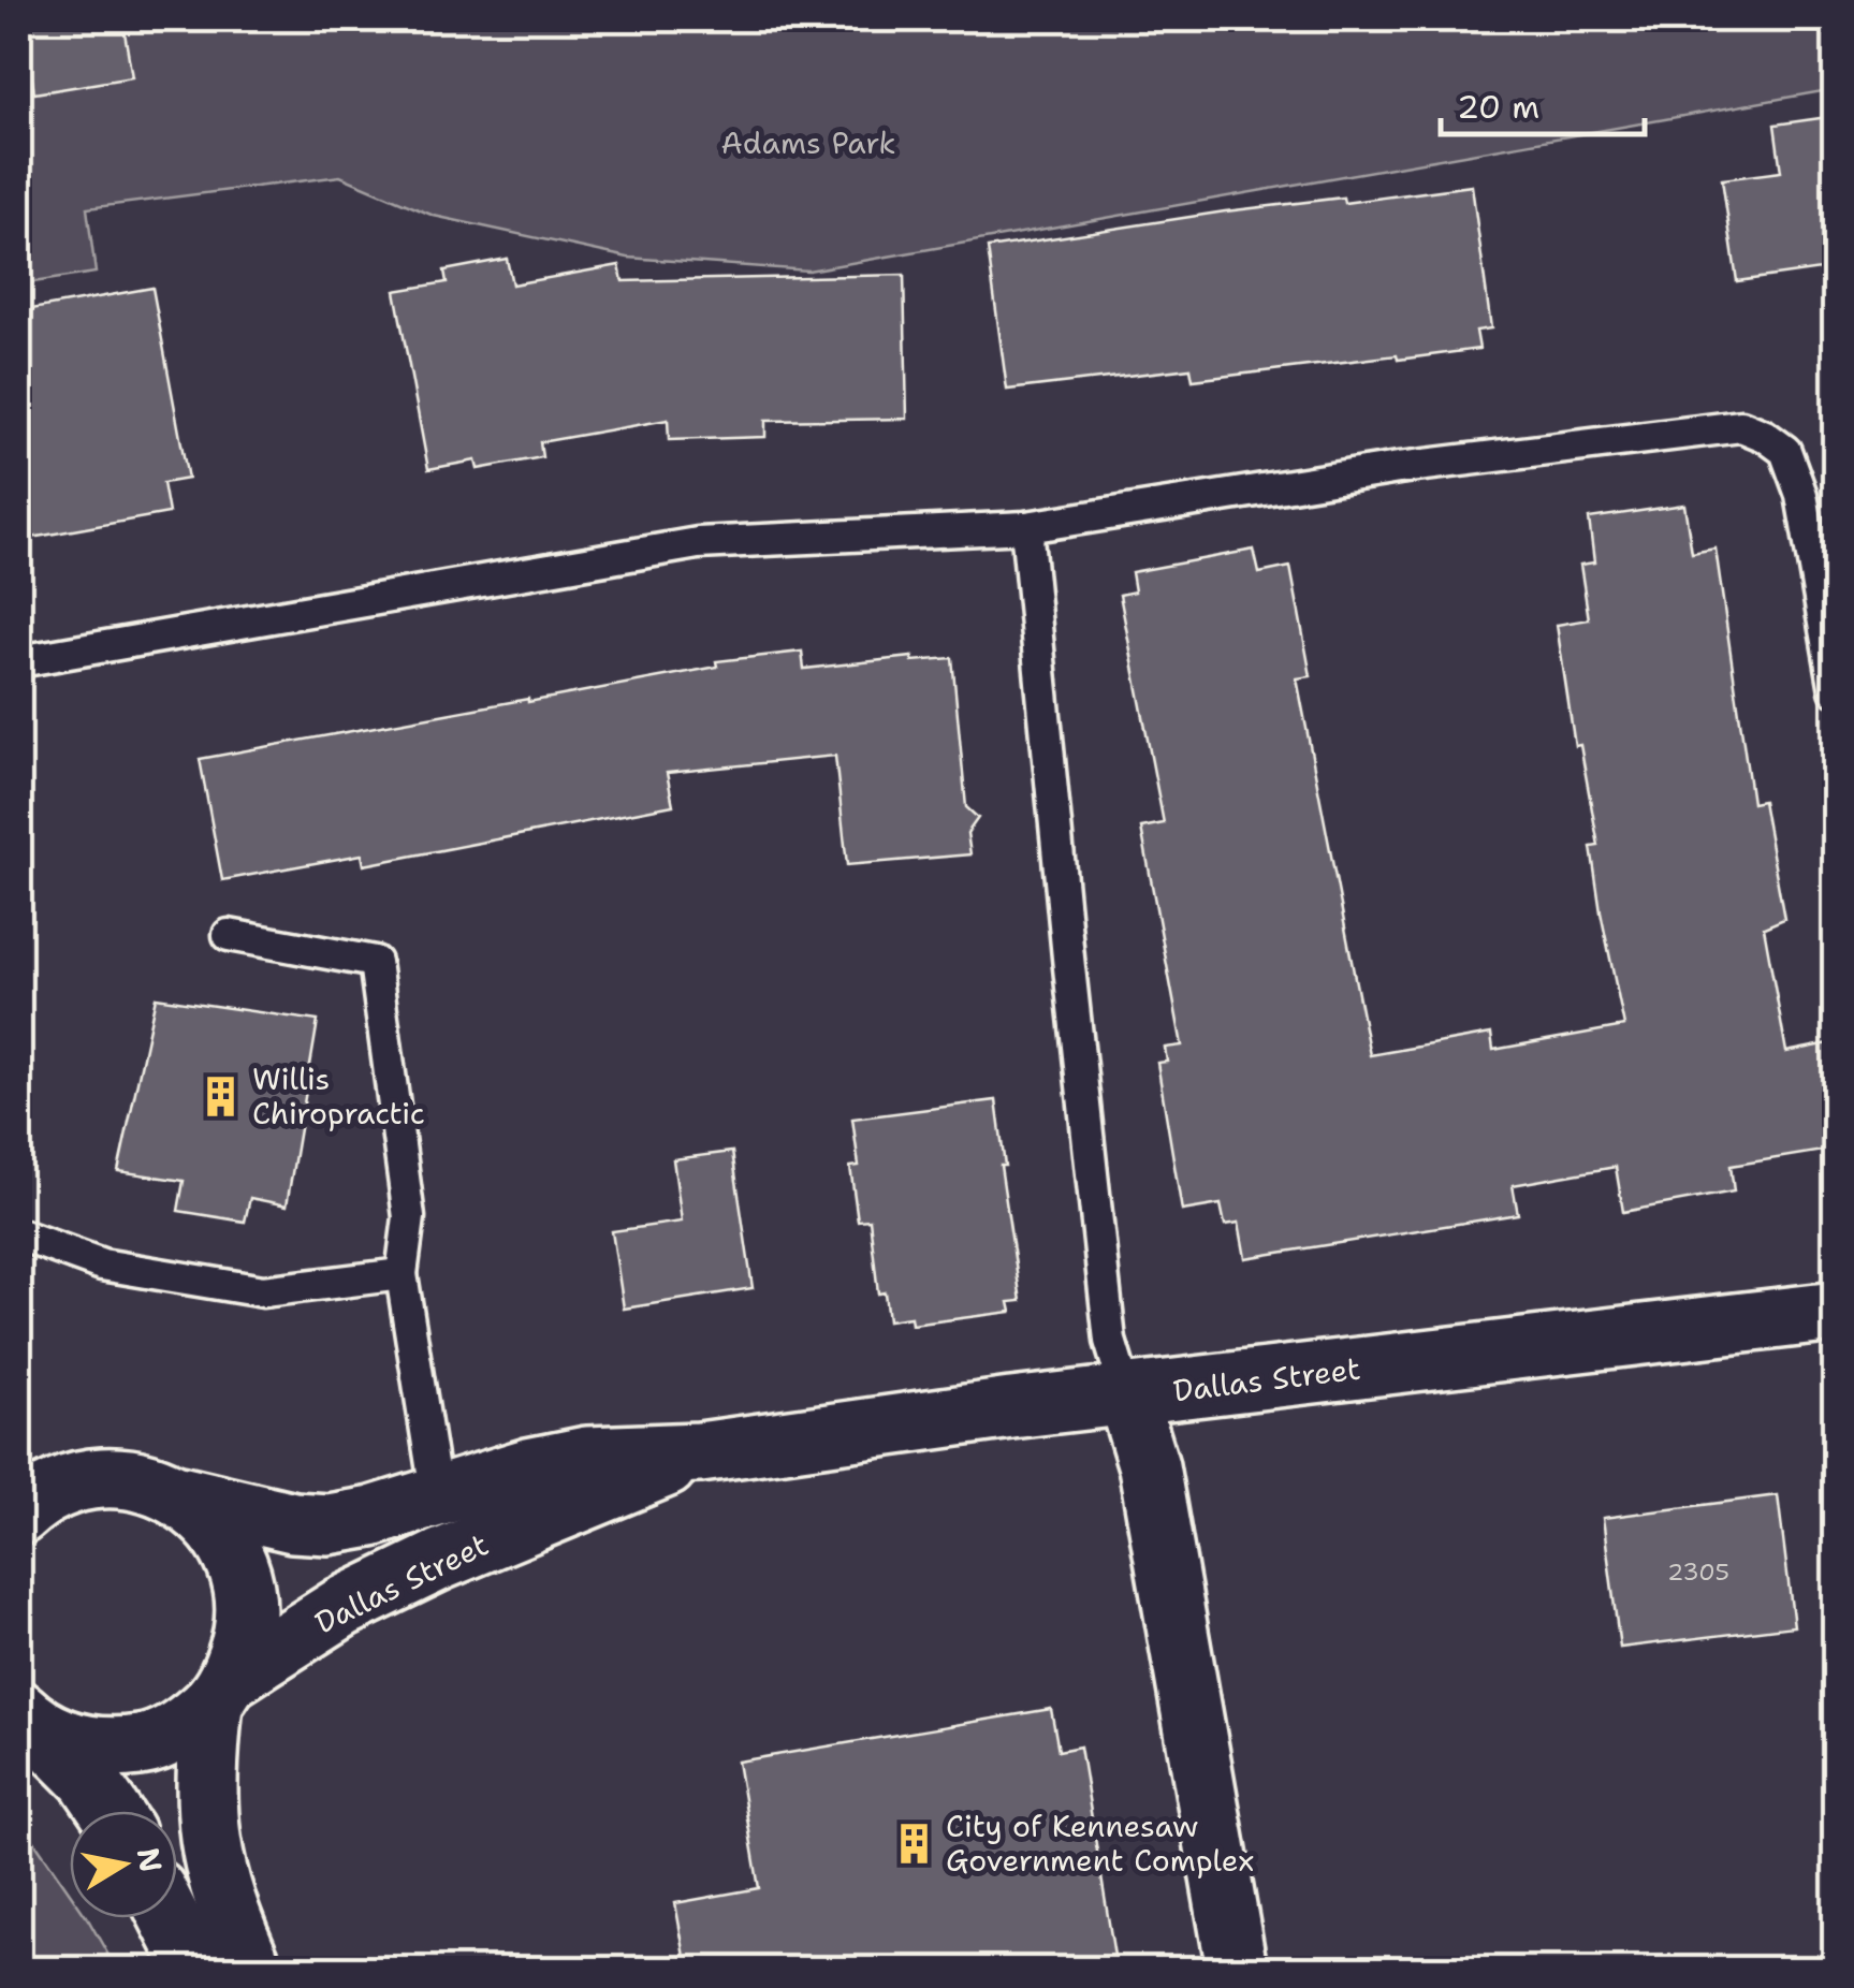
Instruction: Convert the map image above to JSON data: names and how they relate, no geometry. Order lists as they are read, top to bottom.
{
  "streets": {
    "street": ["Dallas Street"]
  },
  "parks": ["Adams Park"],
  "places": {
    "building": ["Willis Chiropractic", "City of Kennesaw Government Complex"]
  },
  "house_numbers": ["2305"],
  "scale_bar": "20 m",
  "north": "right"
}
